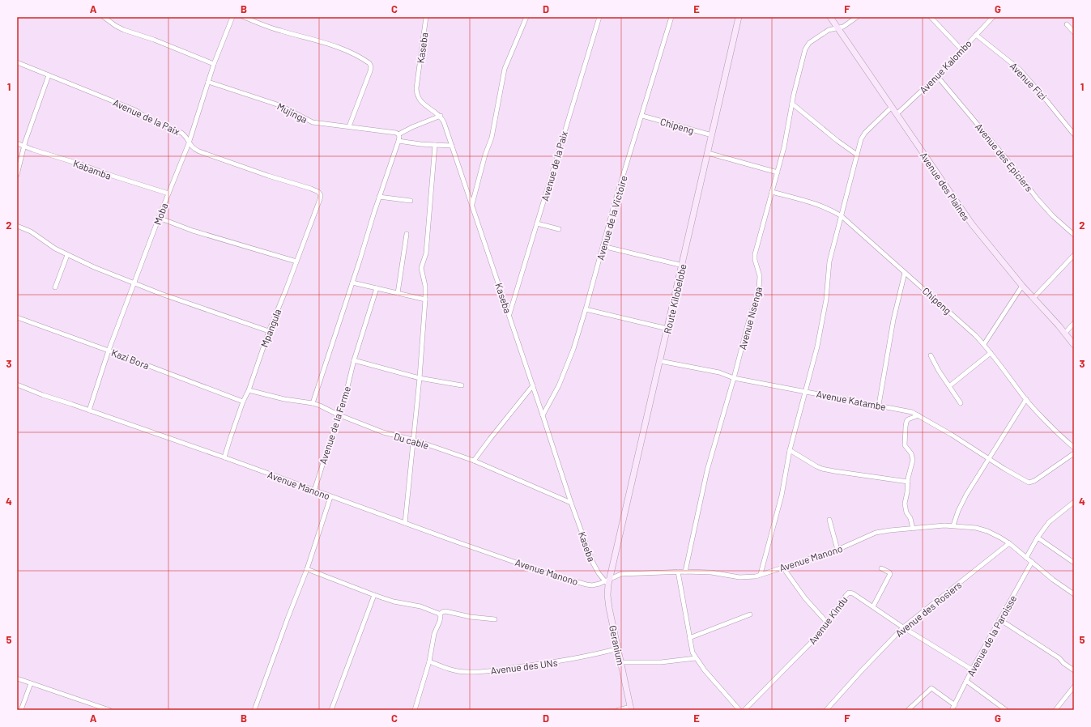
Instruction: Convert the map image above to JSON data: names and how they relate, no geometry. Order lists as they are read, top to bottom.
{
  "streets": {
    "street": [
      "Kaseba",
      "Avenue Kalombo",
      "Avenue Fizi",
      "Mujinga",
      "Avenue de la Paix",
      "Chipeng",
      "Avenue des Epiciers",
      "Kabamba",
      "Avenue des Plaines",
      "Moba",
      "Avenue de la Victoire",
      "Route Kilobelobe",
      "Avenue Nsenga",
      "Mpangula",
      "Kazi Bora",
      "Avenue Katambe",
      "Avenue de la Ferme",
      "Du cable",
      "Avenue Manono",
      "Avenue des Rosiers",
      "Avenue Kindu",
      "Avenue de la Paroisse",
      "Geranium",
      "Avenue des UNs"
    ]
  },
  "crossings": [
    ["Kaseba", "Avenue de la Paix"],
    ["Kaseba", "Avenue de la Victoire"],
    ["Kaseba", "Route Kilobelobe"],
    ["Kaseba", "Du cable"],
    ["Kaseba", "Avenue Manono"],
    ["Kaseba", "Geranium"],
    ["Avenue Kalombo", "Avenue Fizi"],
    ["Avenue Kalombo", "Avenue des Epiciers"],
    ["Avenue Kalombo", "Avenue des Plaines"],
    ["Mujinga", "Moba"],
    ["Avenue de la Paix", "Moba"],
    ["Avenue de la Paix", "Mpangula"],
    ["Chipeng", "Avenue de la Victoire"],
    ["Chipeng", "Route Kilobelobe"],
    ["Chipeng", "Avenue Nsenga"],
    ["Kabamba", "Moba"],
    ["Avenue des Plaines", "Avenue Nsenga"],
    ["Moba", "Kazi Bora"],
    ["Moba", "Avenue Manono"],
    ["Route Kilobelobe", "Avenue Katambe"],
    ["Route Kilobelobe", "Avenue Manono"],
    ["Route Kilobelobe", "Geranium"],
    ["Avenue Nsenga", "Avenue Katambe"],
    ["Avenue Nsenga", "Avenue Manono"],
    ["Mpangula", "Kazi Bora"],
    ["Mpangula", "Du cable"],
    ["Mpangula", "Avenue Manono"],
    ["Avenue de la Ferme", "Du cable"],
    ["Avenue de la Ferme", "Avenue Manono"],
    ["Avenue Manono", "Avenue des Rosiers"],
    ["Avenue Manono", "Avenue de la Paroisse"],
    ["Avenue Manono", "Geranium"],
    ["Avenue des Rosiers", "Avenue Kindu"],
    ["Avenue Kindu", "Avenue de la Paroisse"],
    ["Geranium", "Avenue des UNs"]
  ],
  "grid": {
    "columns": [
      "A",
      "B",
      "C",
      "D",
      "E",
      "F",
      "G"
    ],
    "rows": [
      "1",
      "2",
      "3",
      "4",
      "5"
    ]
  }
}
